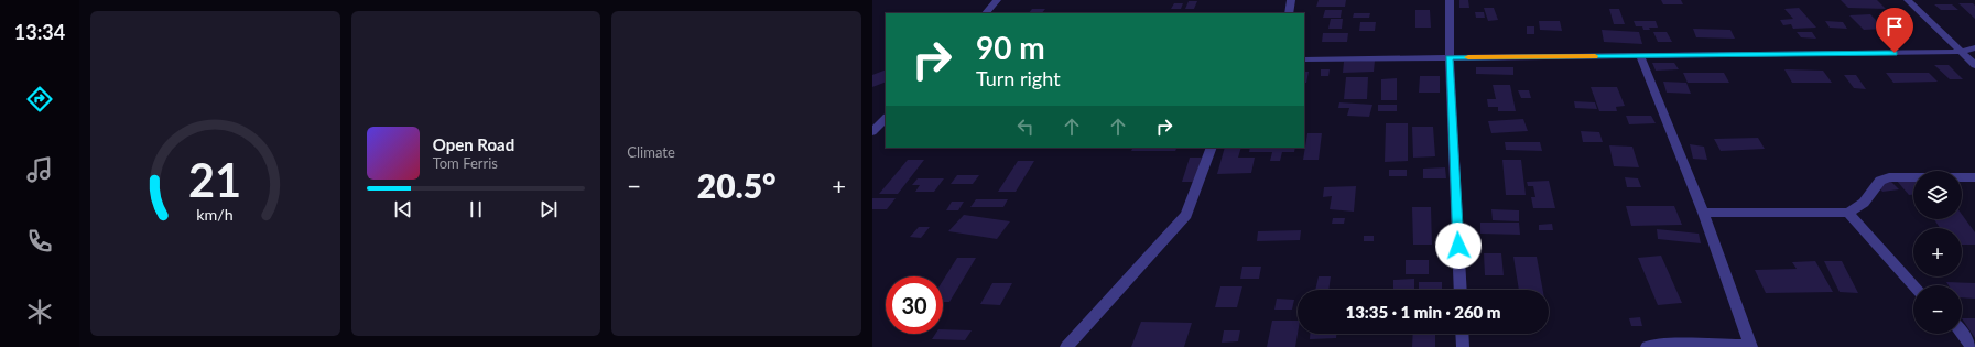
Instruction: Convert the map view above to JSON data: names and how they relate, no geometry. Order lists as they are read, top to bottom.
{
  "page": {
    "tabs": "13:34",
    "tile": "Climate",
    "turn": ["90 m", "Turn right"],
    "song": ["Open Road", "Tom Ferris"],
    "heat": ["−", "20.5°", "+"],
    "map_buttons": ["+", "−"],
    "limit": "30",
    "trip": "13:35 · 1 min · 260 m",
    "gauge": ["21", "km/h"]
  }
}
